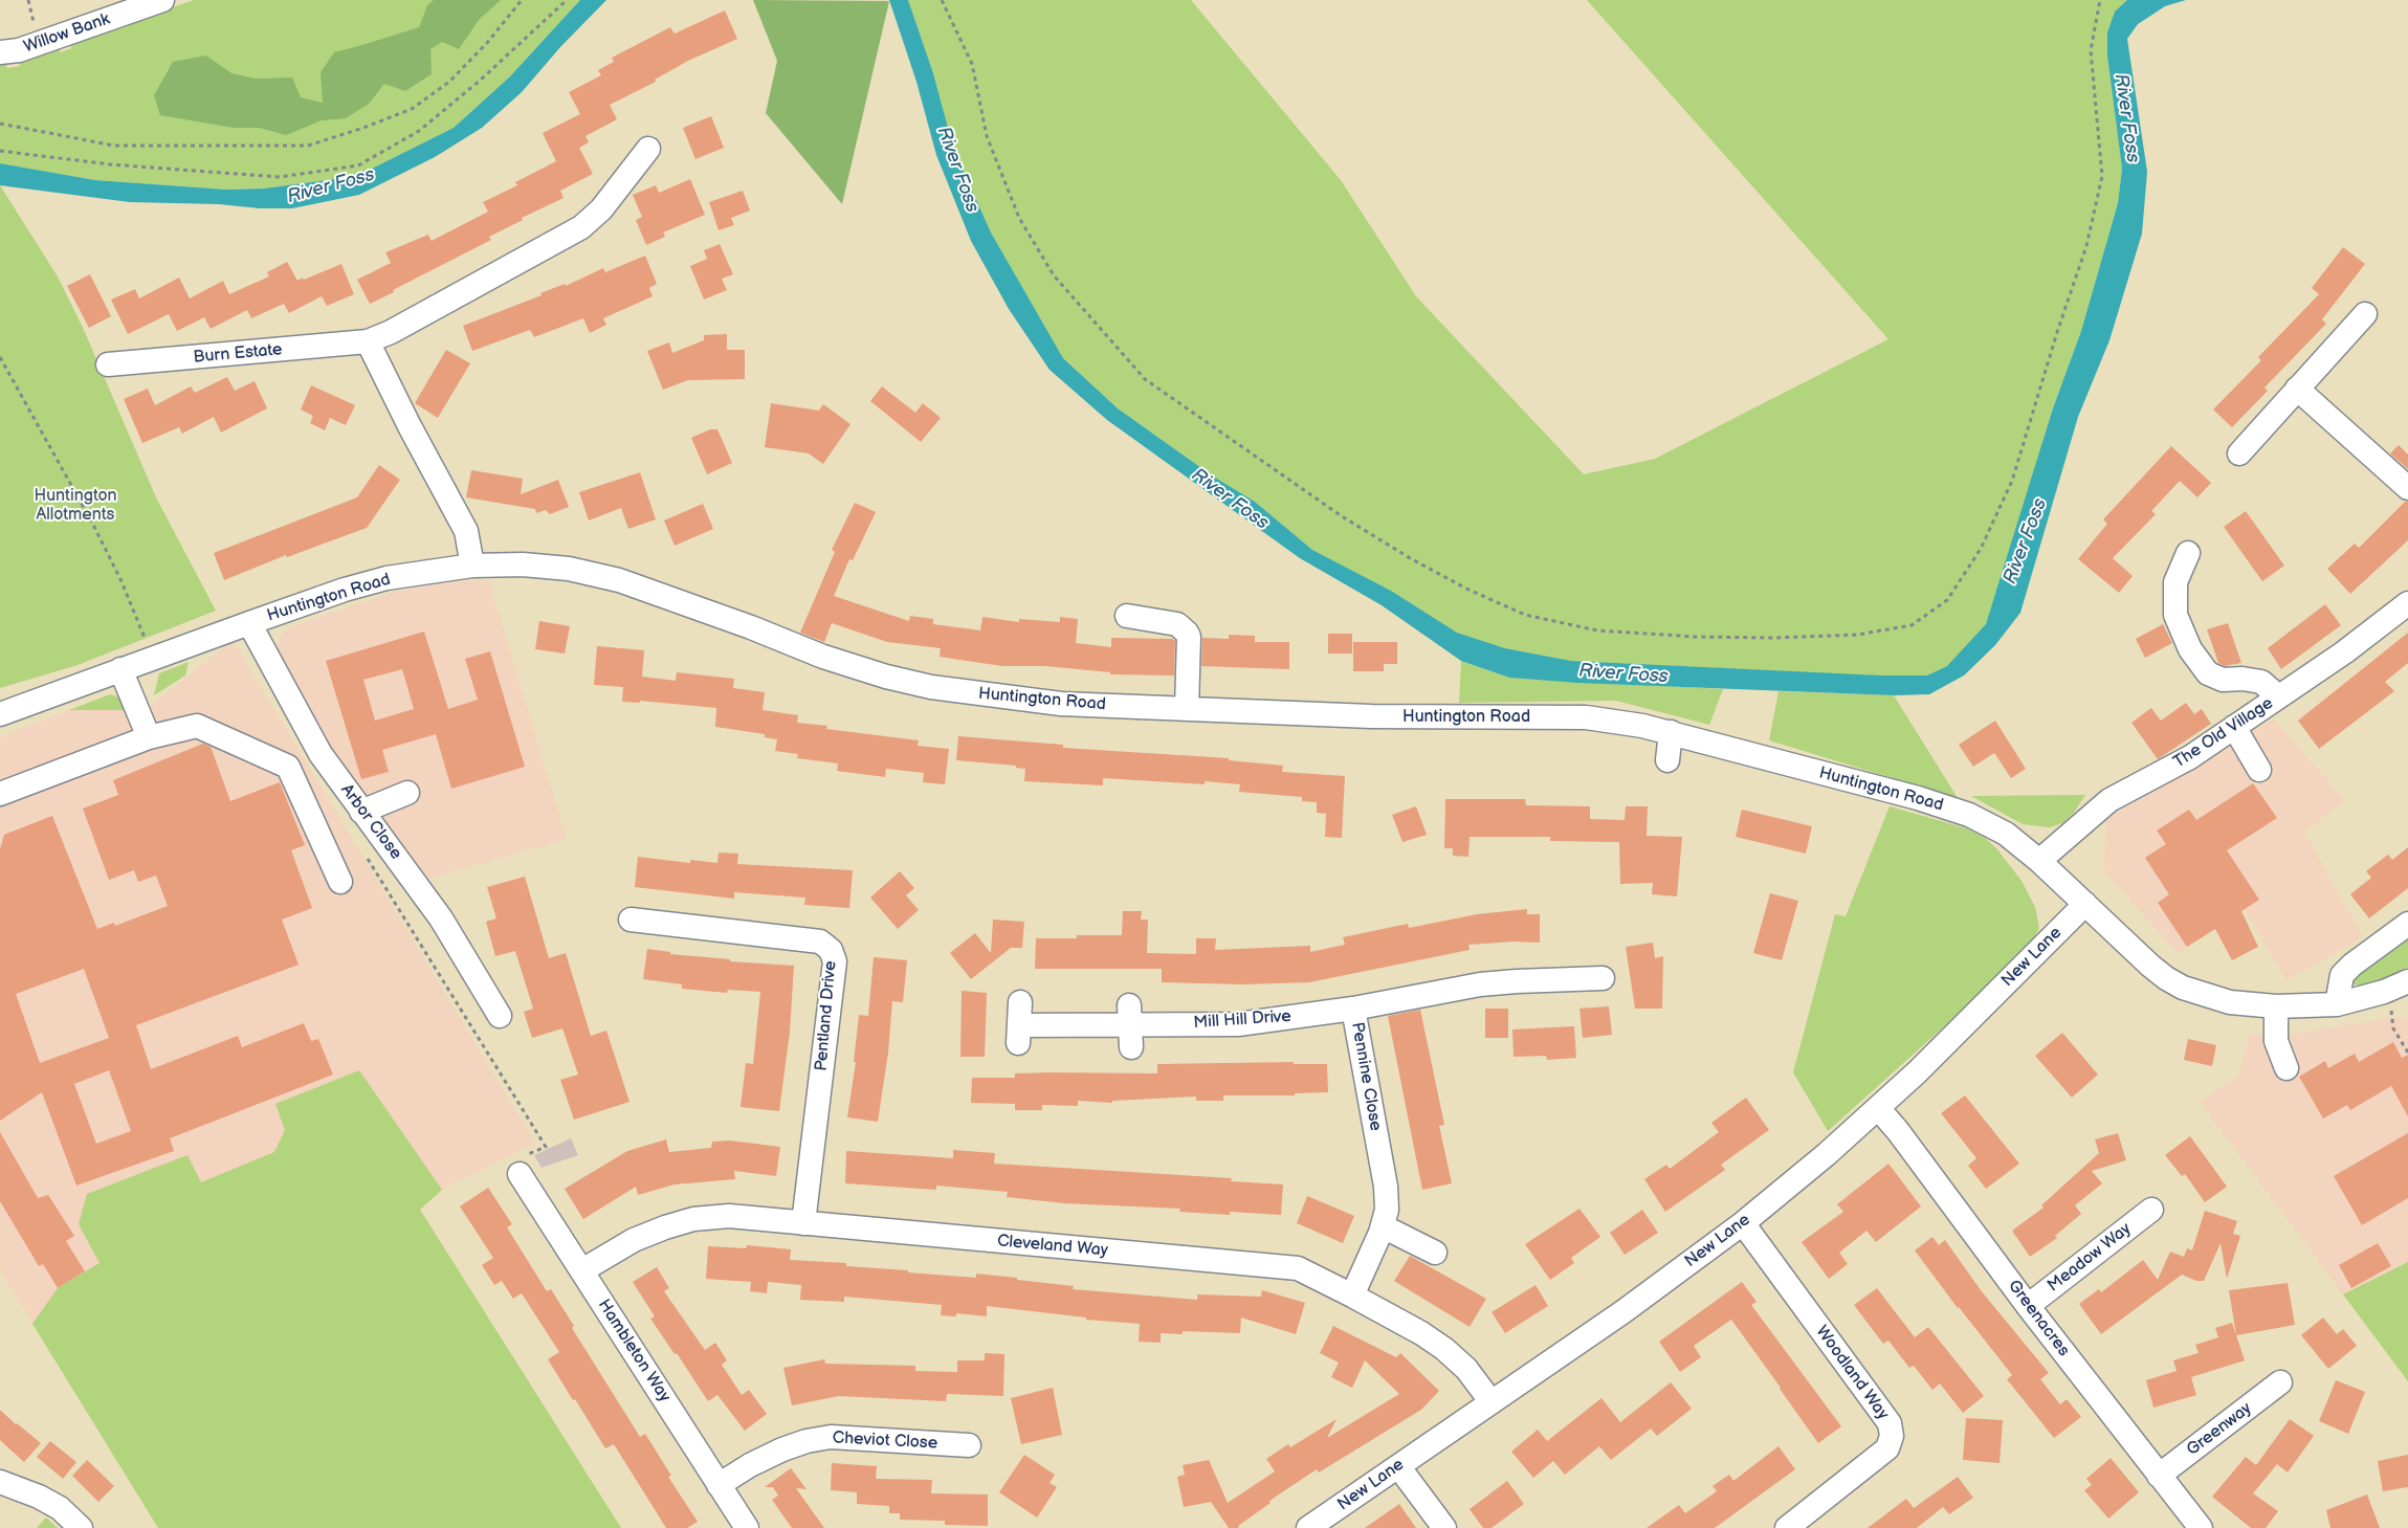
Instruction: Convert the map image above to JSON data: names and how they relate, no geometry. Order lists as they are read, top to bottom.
{
  "streets": {
    "street": [
      "Willow Bank",
      "Burn Estate",
      "Huntington Road",
      "The Old Village",
      "Arbor Close",
      "New Lane",
      "Pentland Drive",
      "Mill Hill Drive",
      "Pennine Close",
      "Cleveland Way",
      "Meadow Way",
      "Greenacres",
      "Hambleton Way",
      "Woodland Way",
      "Greenway",
      "Cheviot Close"
    ]
  },
  "crossings": [
    ["Huntington Road", "The Old Village"],
    ["Huntington Road", "Arbor Close"],
    ["Huntington Road", "New Lane"],
    ["New Lane", "Cleveland Way"],
    ["New Lane", "Greenacres"],
    ["New Lane", "Woodland Way"],
    ["Pentland Drive", "Cleveland Way"],
    ["Mill Hill Drive", "Pennine Close"],
    ["Pennine Close", "Cleveland Way"],
    ["Cleveland Way", "Hambleton Way"],
    ["Meadow Way", "Greenacres"],
    ["Greenacres", "Greenway"],
    ["Hambleton Way", "Cheviot Close"]
  ],
  "water": ["River Foss"],
  "parks": ["Huntington Allotments"]
}
